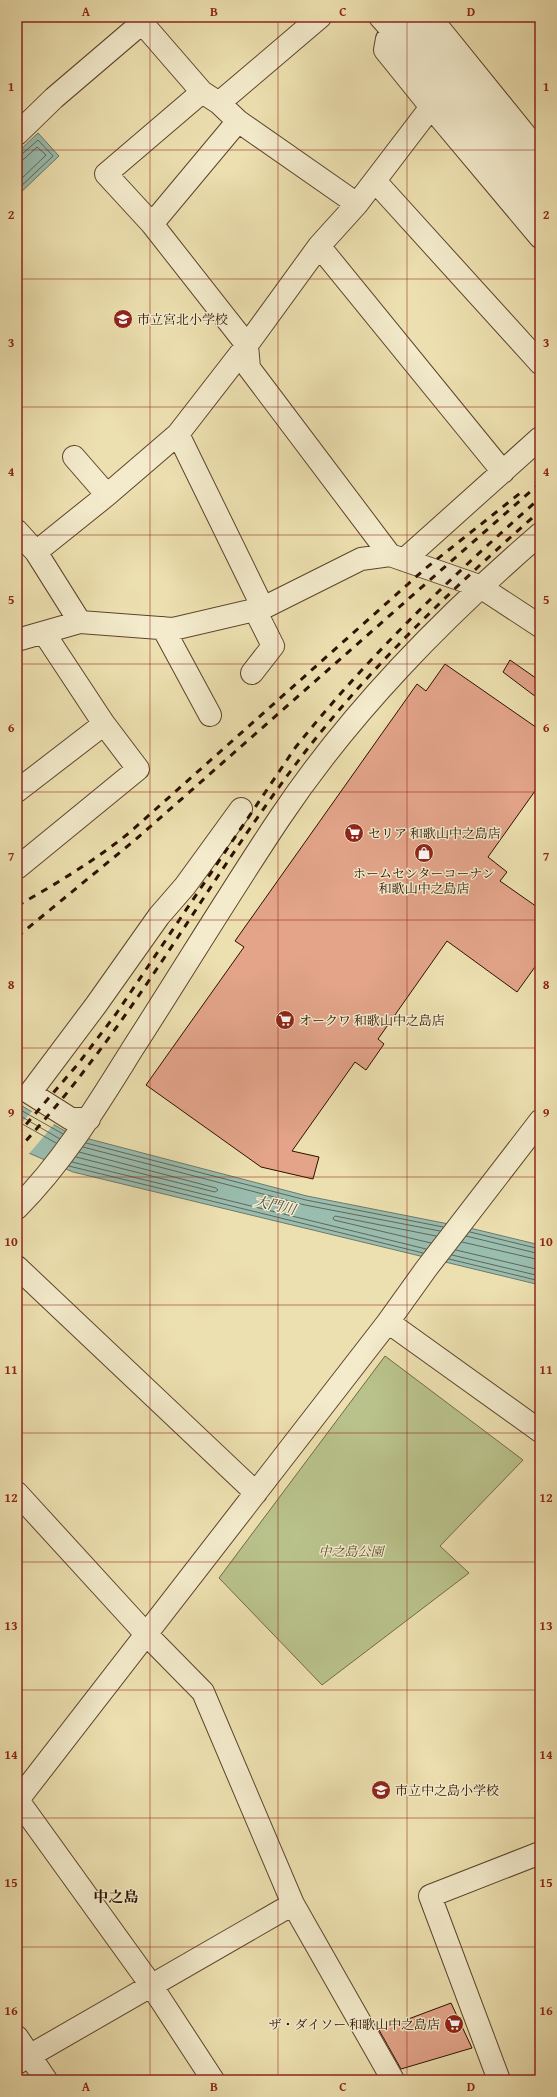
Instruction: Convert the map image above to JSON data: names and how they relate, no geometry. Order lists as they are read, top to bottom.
{
  "districts": ["中之島"],
  "water": ["大門川"],
  "parks": ["中之島公園"],
  "places": {
    "school or university": ["市立宮北小学校", "市立中之島小学校"],
    "supermarket": ["セリア 和歌山中之島店", "オークワ 和歌山中之島店", "ザ・ダイソー 和歌山中之島店"],
    "shop": ["ホームセンターコーナン 和歌山中之島店"]
  },
  "grid": {
    "columns": [
      "A",
      "B",
      "C",
      "D"
    ],
    "rows": [
      "1",
      "2",
      "3",
      "4",
      "5",
      "6",
      "7",
      "8",
      "9",
      "10",
      "11",
      "12",
      "13",
      "14",
      "15",
      "16"
    ]
  }
}
